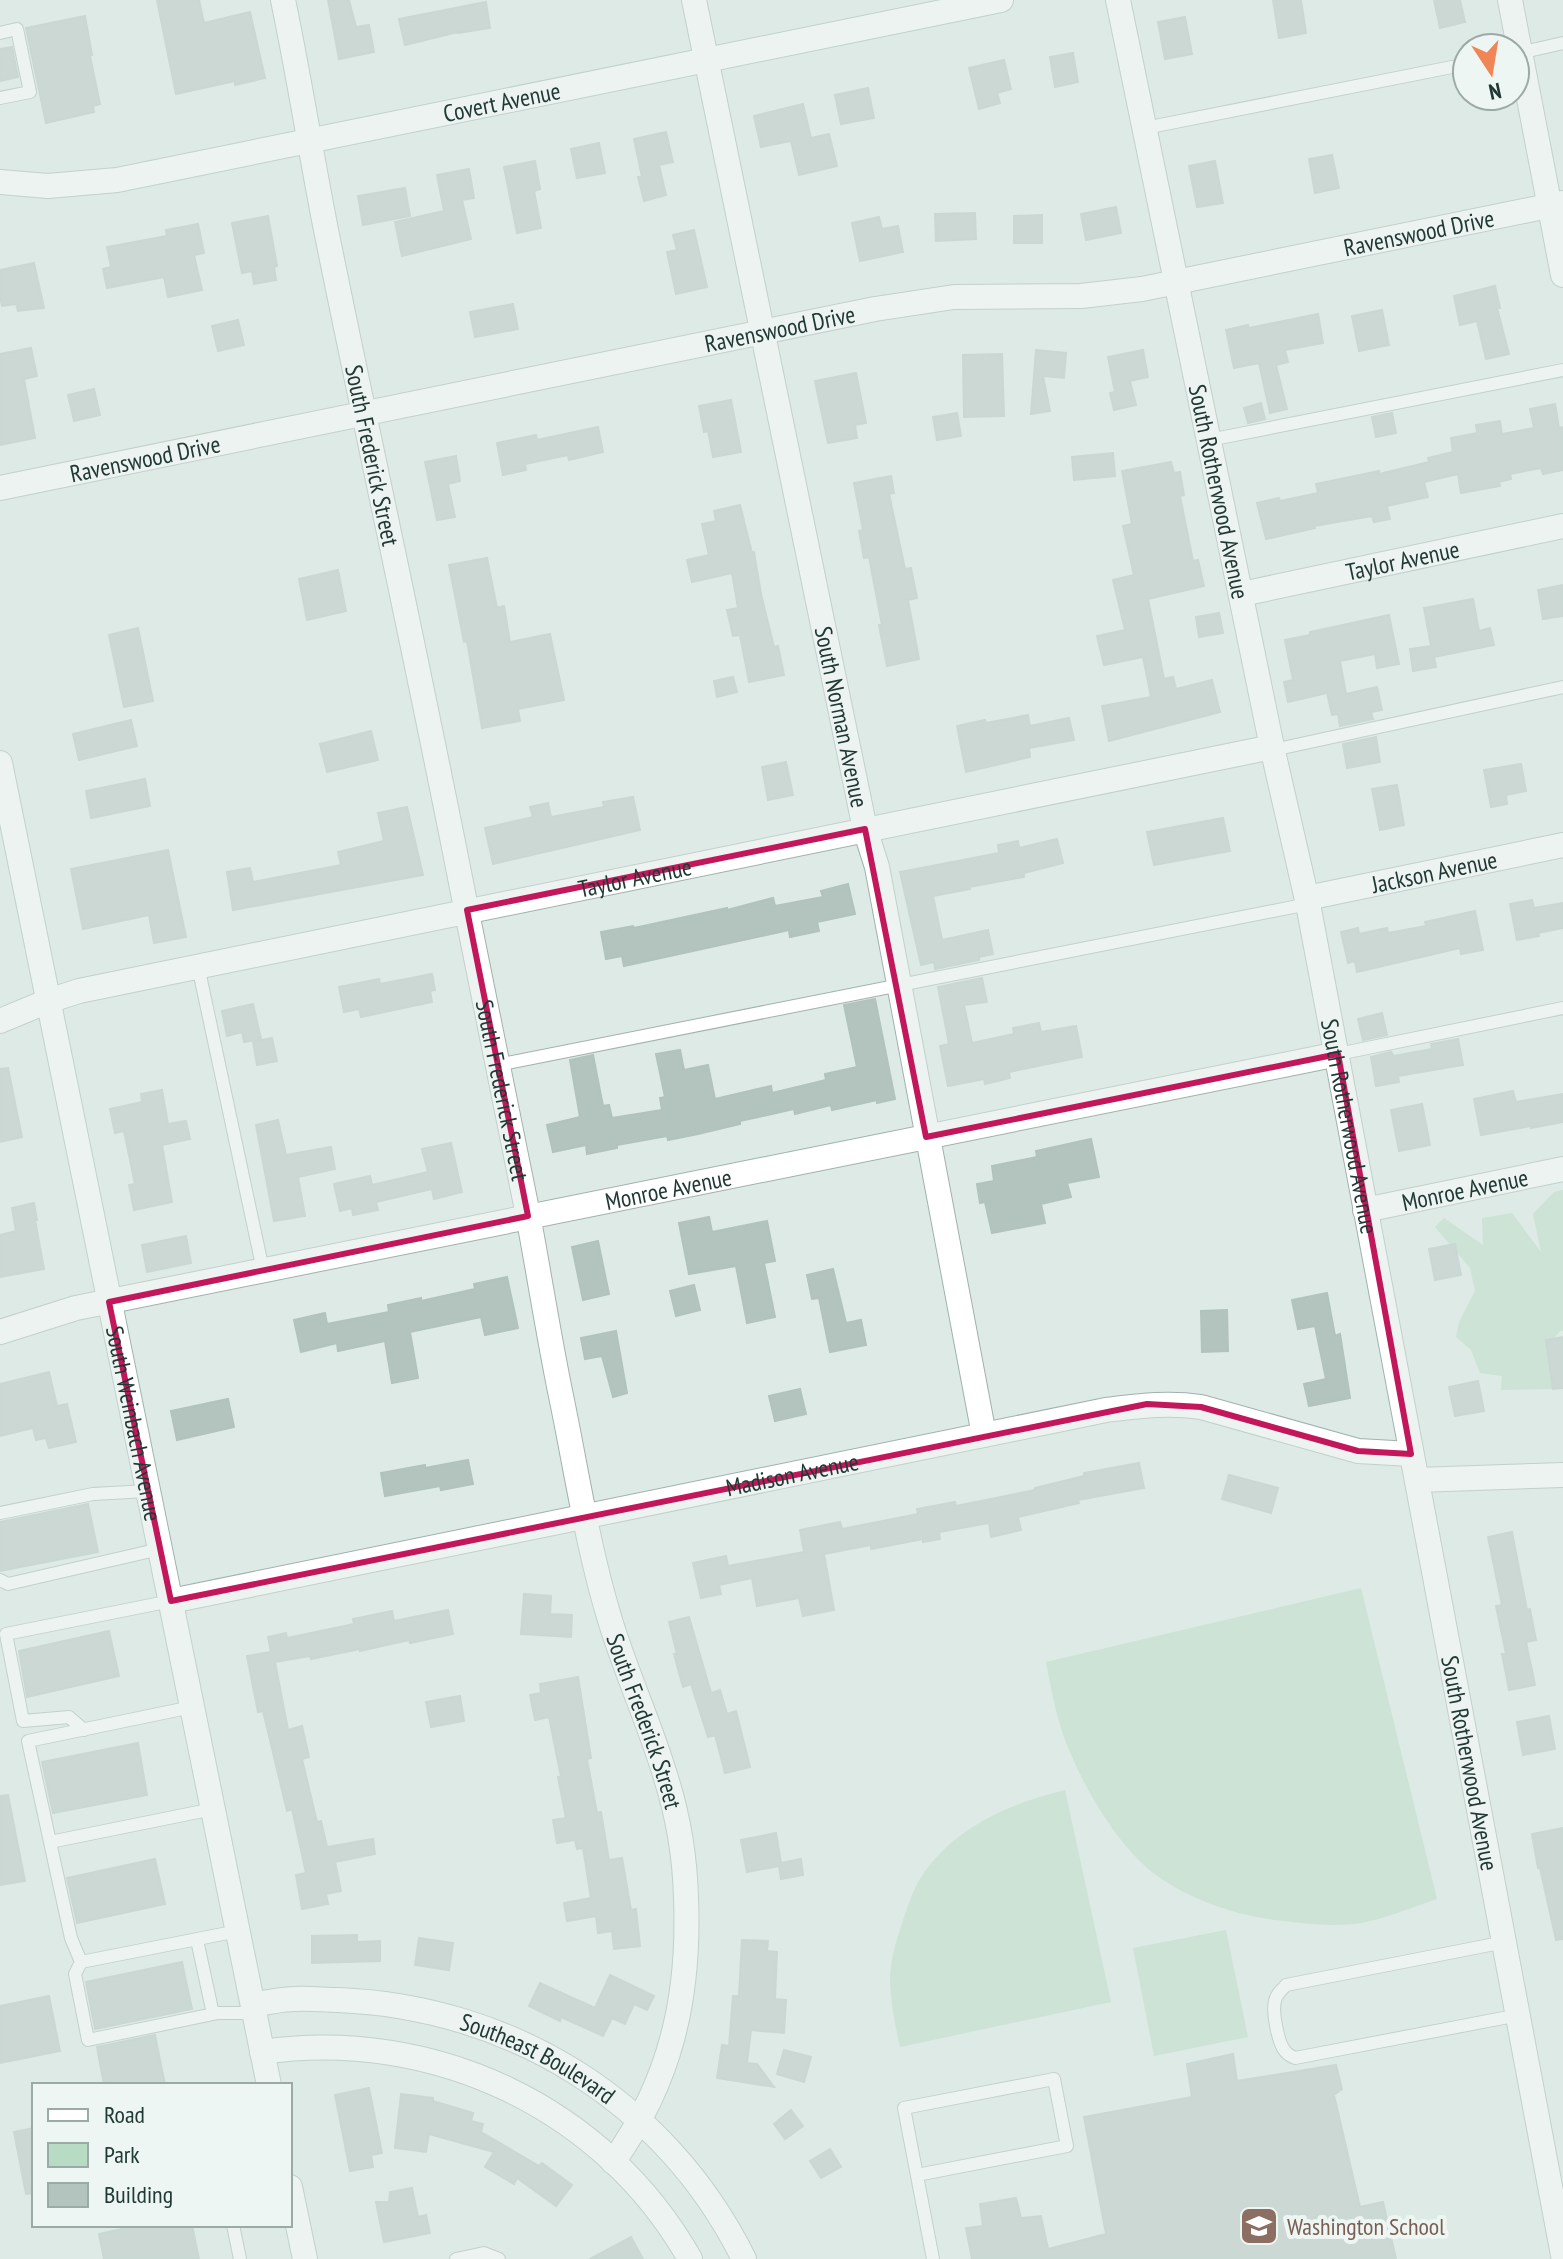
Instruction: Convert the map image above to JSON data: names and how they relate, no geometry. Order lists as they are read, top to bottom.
{
  "streets": {
    "street": [
      "Covert Avenue",
      "Ravenswood Drive",
      "South Frederick Street",
      "South Rotherwood Avenue",
      "Taylor Avenue",
      "South Norman Avenue",
      "Jackson Avenue",
      "Monroe Avenue",
      "South Weinbach Avenue",
      "Madison Avenue",
      "Southeast Boulevard"
    ]
  },
  "crossings": [
    ["Covert Avenue", "South Frederick Street"],
    ["Covert Avenue", "South Norman Avenue"],
    ["Ravenswood Drive", "South Frederick Street"],
    ["Ravenswood Drive", "South Rotherwood Avenue"],
    ["Ravenswood Drive", "South Norman Avenue"],
    ["South Frederick Street", "Taylor Avenue"],
    ["South Frederick Street", "Monroe Avenue"],
    ["South Frederick Street", "Madison Avenue"],
    ["South Frederick Street", "Southeast Boulevard"],
    ["South Rotherwood Avenue", "Taylor Avenue"],
    ["South Rotherwood Avenue", "Jackson Avenue"],
    ["South Rotherwood Avenue", "Monroe Avenue"],
    ["South Rotherwood Avenue", "Madison Avenue"],
    ["Taylor Avenue", "South Norman Avenue"],
    ["Taylor Avenue", "South Weinbach Avenue"],
    ["South Norman Avenue", "Monroe Avenue"],
    ["South Norman Avenue", "Madison Avenue"],
    ["Monroe Avenue", "South Weinbach Avenue"],
    ["South Weinbach Avenue", "Madison Avenue"],
    ["South Weinbach Avenue", "Southeast Boulevard"]
  ],
  "places": {
    "school or university": ["Washington School"]
  },
  "legend": ["Road", "Park", "Building"],
  "north": "bottom"
}
